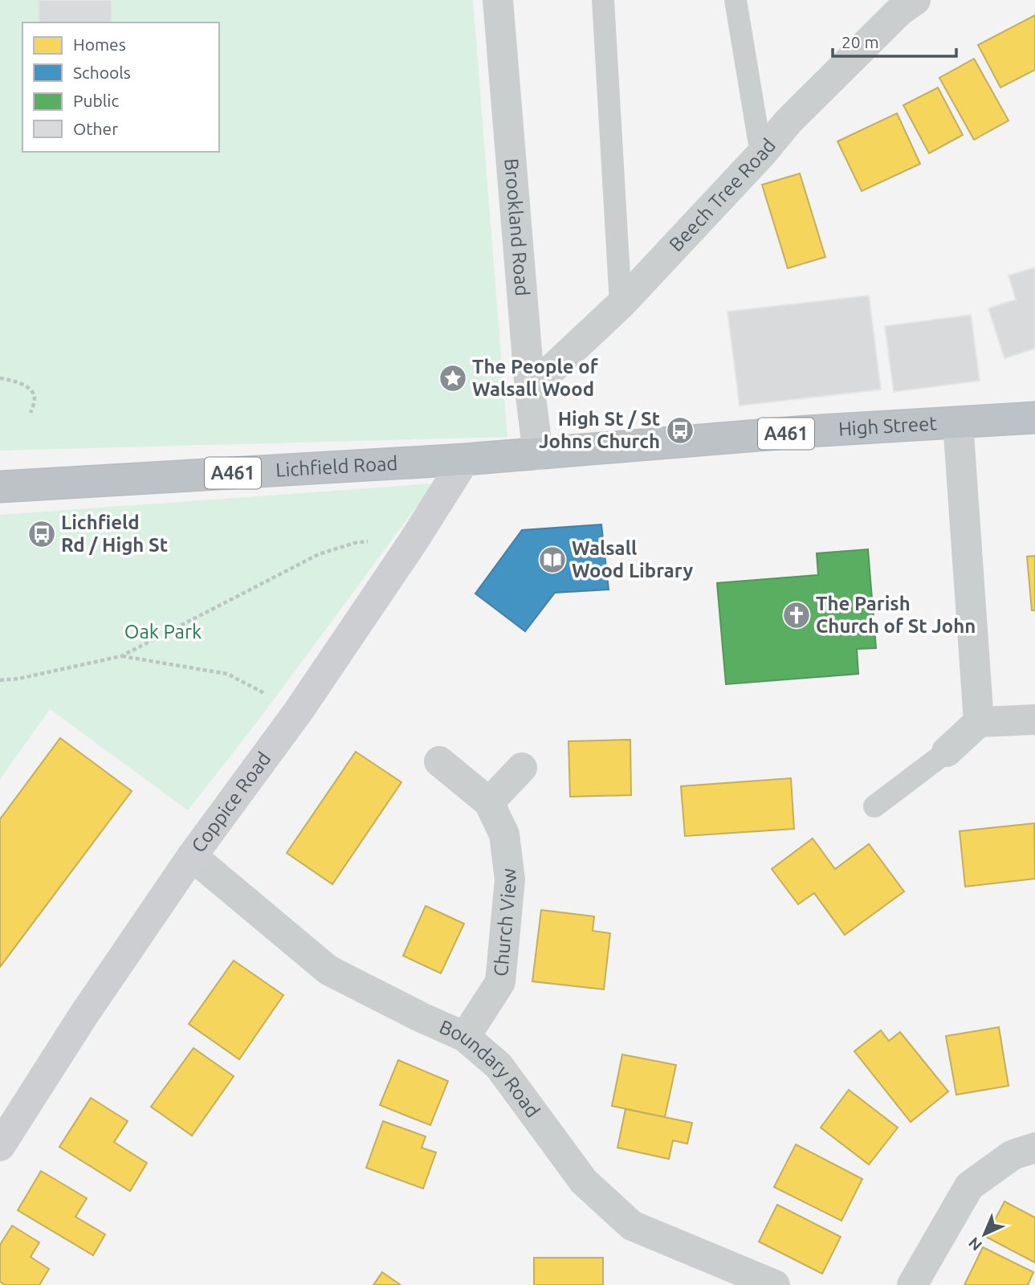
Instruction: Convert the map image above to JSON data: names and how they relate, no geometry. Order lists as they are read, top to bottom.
{
  "streets": {
    "highway": ["High Street", "A461", "Lichfield Road"],
    "main road": ["Coppice Road"],
    "street": [
      "Beech Tree Road",
      "Brookland Road",
      "Church View",
      "Boundary Road"
    ]
  },
  "crossings": [
    ["Beech Tree Road", "Brookland Road"],
    ["Brookland Road", "High Street"],
    ["Brookland Road", "Lichfield Road"],
    ["High Street", "Lichfield Road"],
    ["Lichfield Road", "Coppice Road"],
    ["Coppice Road", "Boundary Road"],
    ["Church View", "Boundary Road"]
  ],
  "parks": ["Oak Park"],
  "places": {
    "place": ["The People of Walsall Wood"],
    "bus stop": ["High St / St Johns Church", "Lichfield Rd / High St"],
    "library": ["Walsall Wood Library"],
    "church": ["The Parish Church of St John"]
  },
  "legend": [
    "Homes",
    "Schools",
    "Public",
    "Other"
  ],
  "scale_bar": "20 m",
  "north": "bottom left"
}
